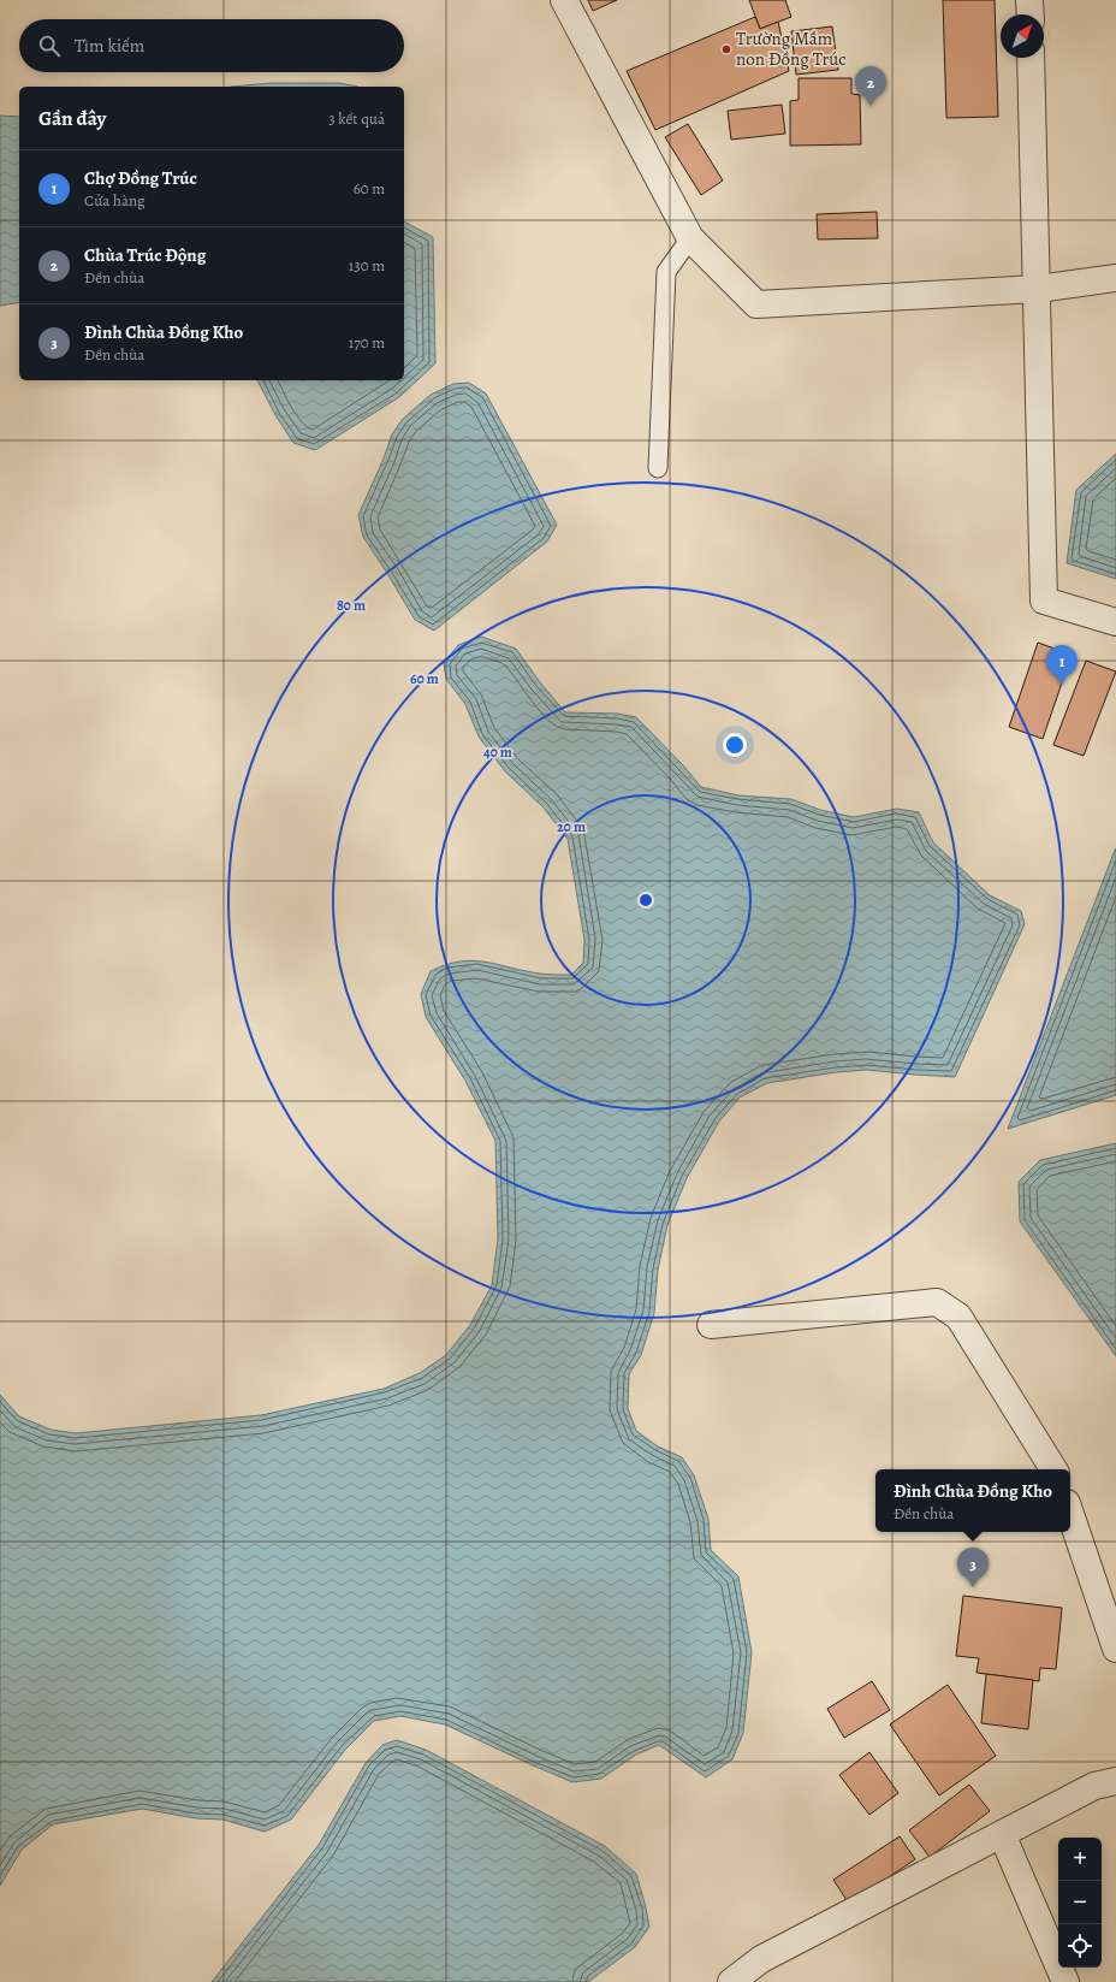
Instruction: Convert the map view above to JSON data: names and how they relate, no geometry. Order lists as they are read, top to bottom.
{
  "places": ["Trường Mầm non Đồng Trúc"],
  "north": "top right",
  "page": {
    "search": "Tìm kiếm",
    "pins": ["2", "1", "3"],
    "heading": ["Gần đây", "3 kết quả"],
    "list": [
      {
        "mark": "1",
        "name": "Chợ Đồng Trúc",
        "note": "Cửa hàng",
        "value": "60 m"
      },
      {
        "mark": "2",
        "name": "Chùa Trúc Động",
        "note": "Đền chùa",
        "value": "130 m"
      },
      {
        "mark": "3",
        "name": "Đình Chùa Đồng Kho",
        "note": "Đền chùa",
        "value": "170 m"
      }
    ],
    "popup": ["Đình Chùa Đồng Kho", "Đền chùa"],
    "map_buttons": ["+", "−"]
  },
  "rings": [
    "80 m",
    "60 m",
    "40 m",
    "20 m"
  ]
}
